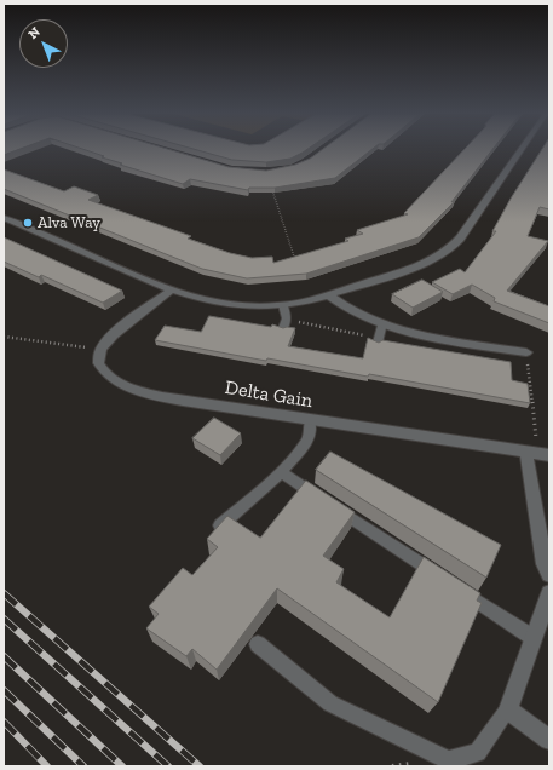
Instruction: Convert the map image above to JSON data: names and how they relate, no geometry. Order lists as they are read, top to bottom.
{
  "streets": {
    "street": ["Delta Gain"]
  },
  "places": ["Alva Way"],
  "north": "top left"
}
